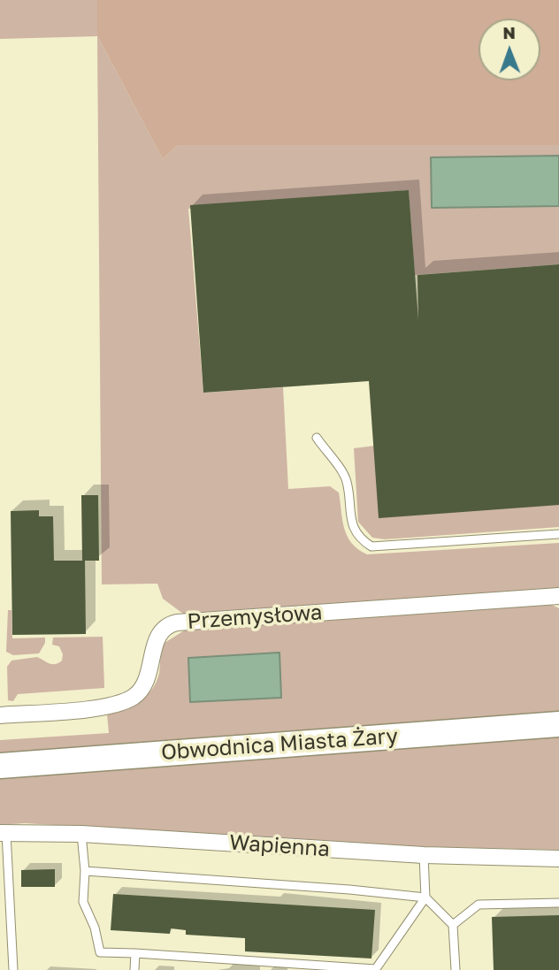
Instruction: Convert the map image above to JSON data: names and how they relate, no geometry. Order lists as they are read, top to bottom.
{
  "streets": {
    "main road": ["Obwodnica Miasta Żary"],
    "street": ["Przemysłowa", "Wapienna"]
  },
  "north": "top"
}
